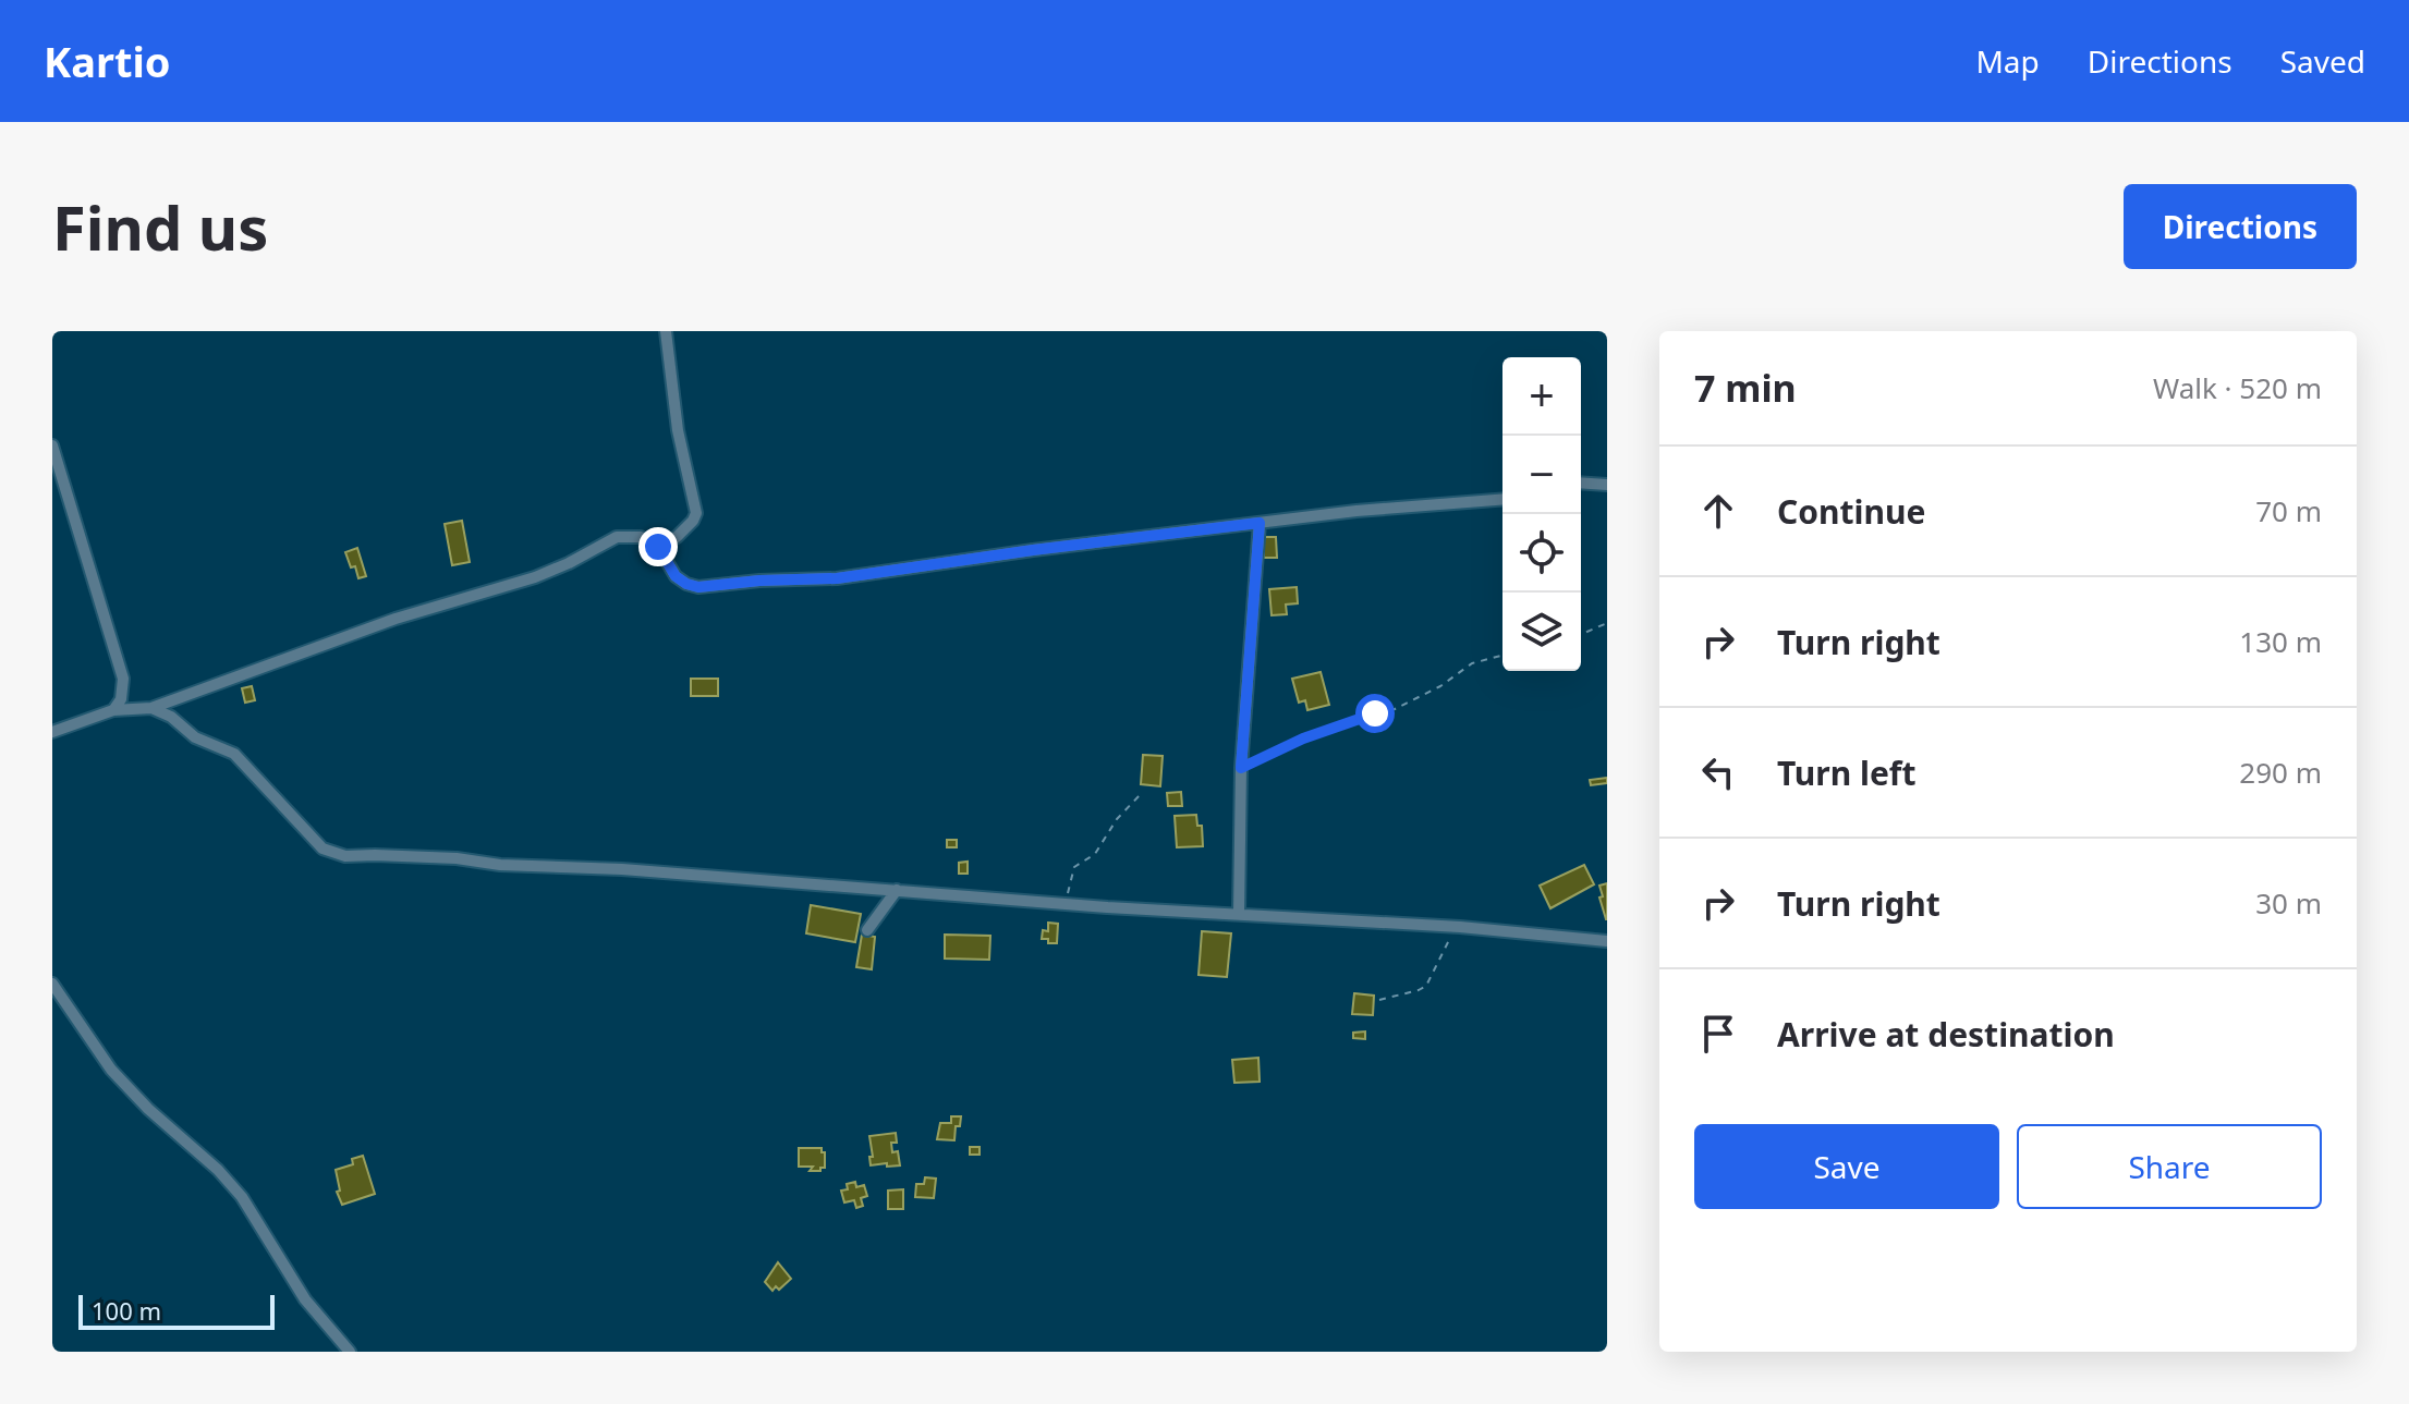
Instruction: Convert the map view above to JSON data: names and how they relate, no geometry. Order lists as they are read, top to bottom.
{
  "scale_bar": "100 m",
  "page": {
    "header": "Kartio",
    "nav": ["Map", "Directions", "Saved"],
    "buttons": [
      "Directions",
      ["Save", "Share"]
    ],
    "title": "Find us",
    "heading": ["7 min", "Walk · 520 m"],
    "map_buttons": ["+", "−"],
    "list": [
      ["Continue", "70 m"],
      ["Turn right", "130 m"],
      ["Turn left", "290 m"],
      ["Turn right", "30 m"],
      "Arrive at destination"
    ],
    "scale": "100 m"
  }
}
